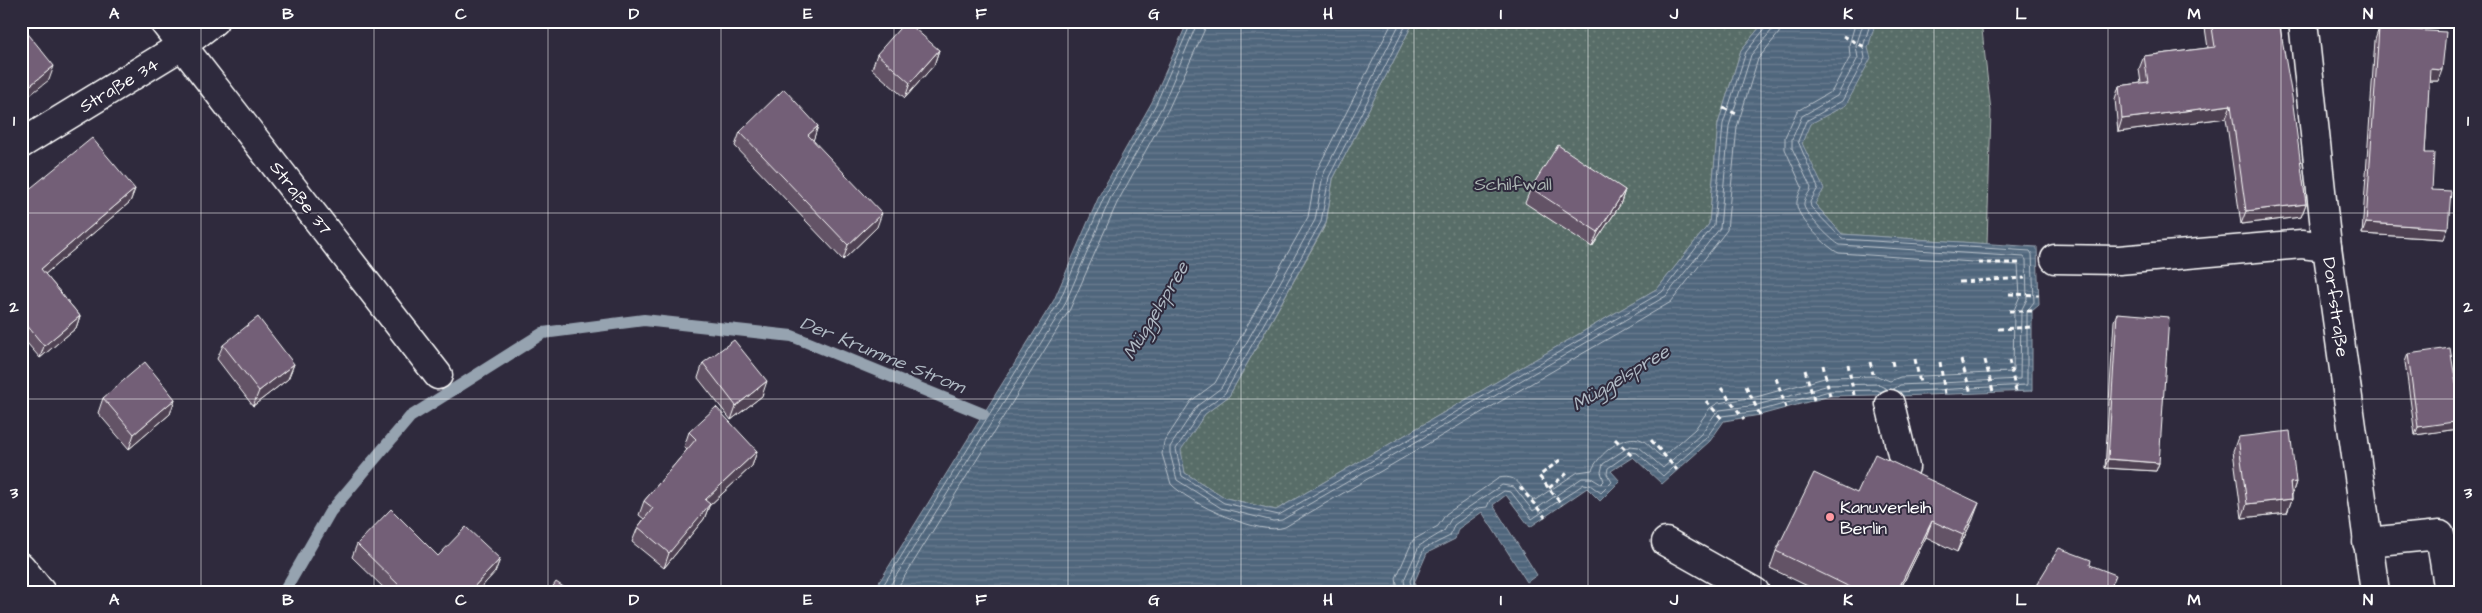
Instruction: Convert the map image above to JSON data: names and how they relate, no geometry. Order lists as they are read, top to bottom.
{
  "streets": {
    "street": ["Straße 34", "Straße 37", "Dorfstraße"]
  },
  "crossings": [
    ["Straße 34", "Straße 37"]
  ],
  "water": ["Müggelspree", "Der Krumme Strom"],
  "parks": ["Schilfwall"],
  "places": ["Kanuverleih Berlin"],
  "grid": {
    "columns": [
      "A",
      "B",
      "C",
      "D",
      "E",
      "F",
      "G",
      "H",
      "I",
      "J",
      "K",
      "L",
      "M",
      "N"
    ],
    "rows": ["1", "2", "3"]
  }
}
